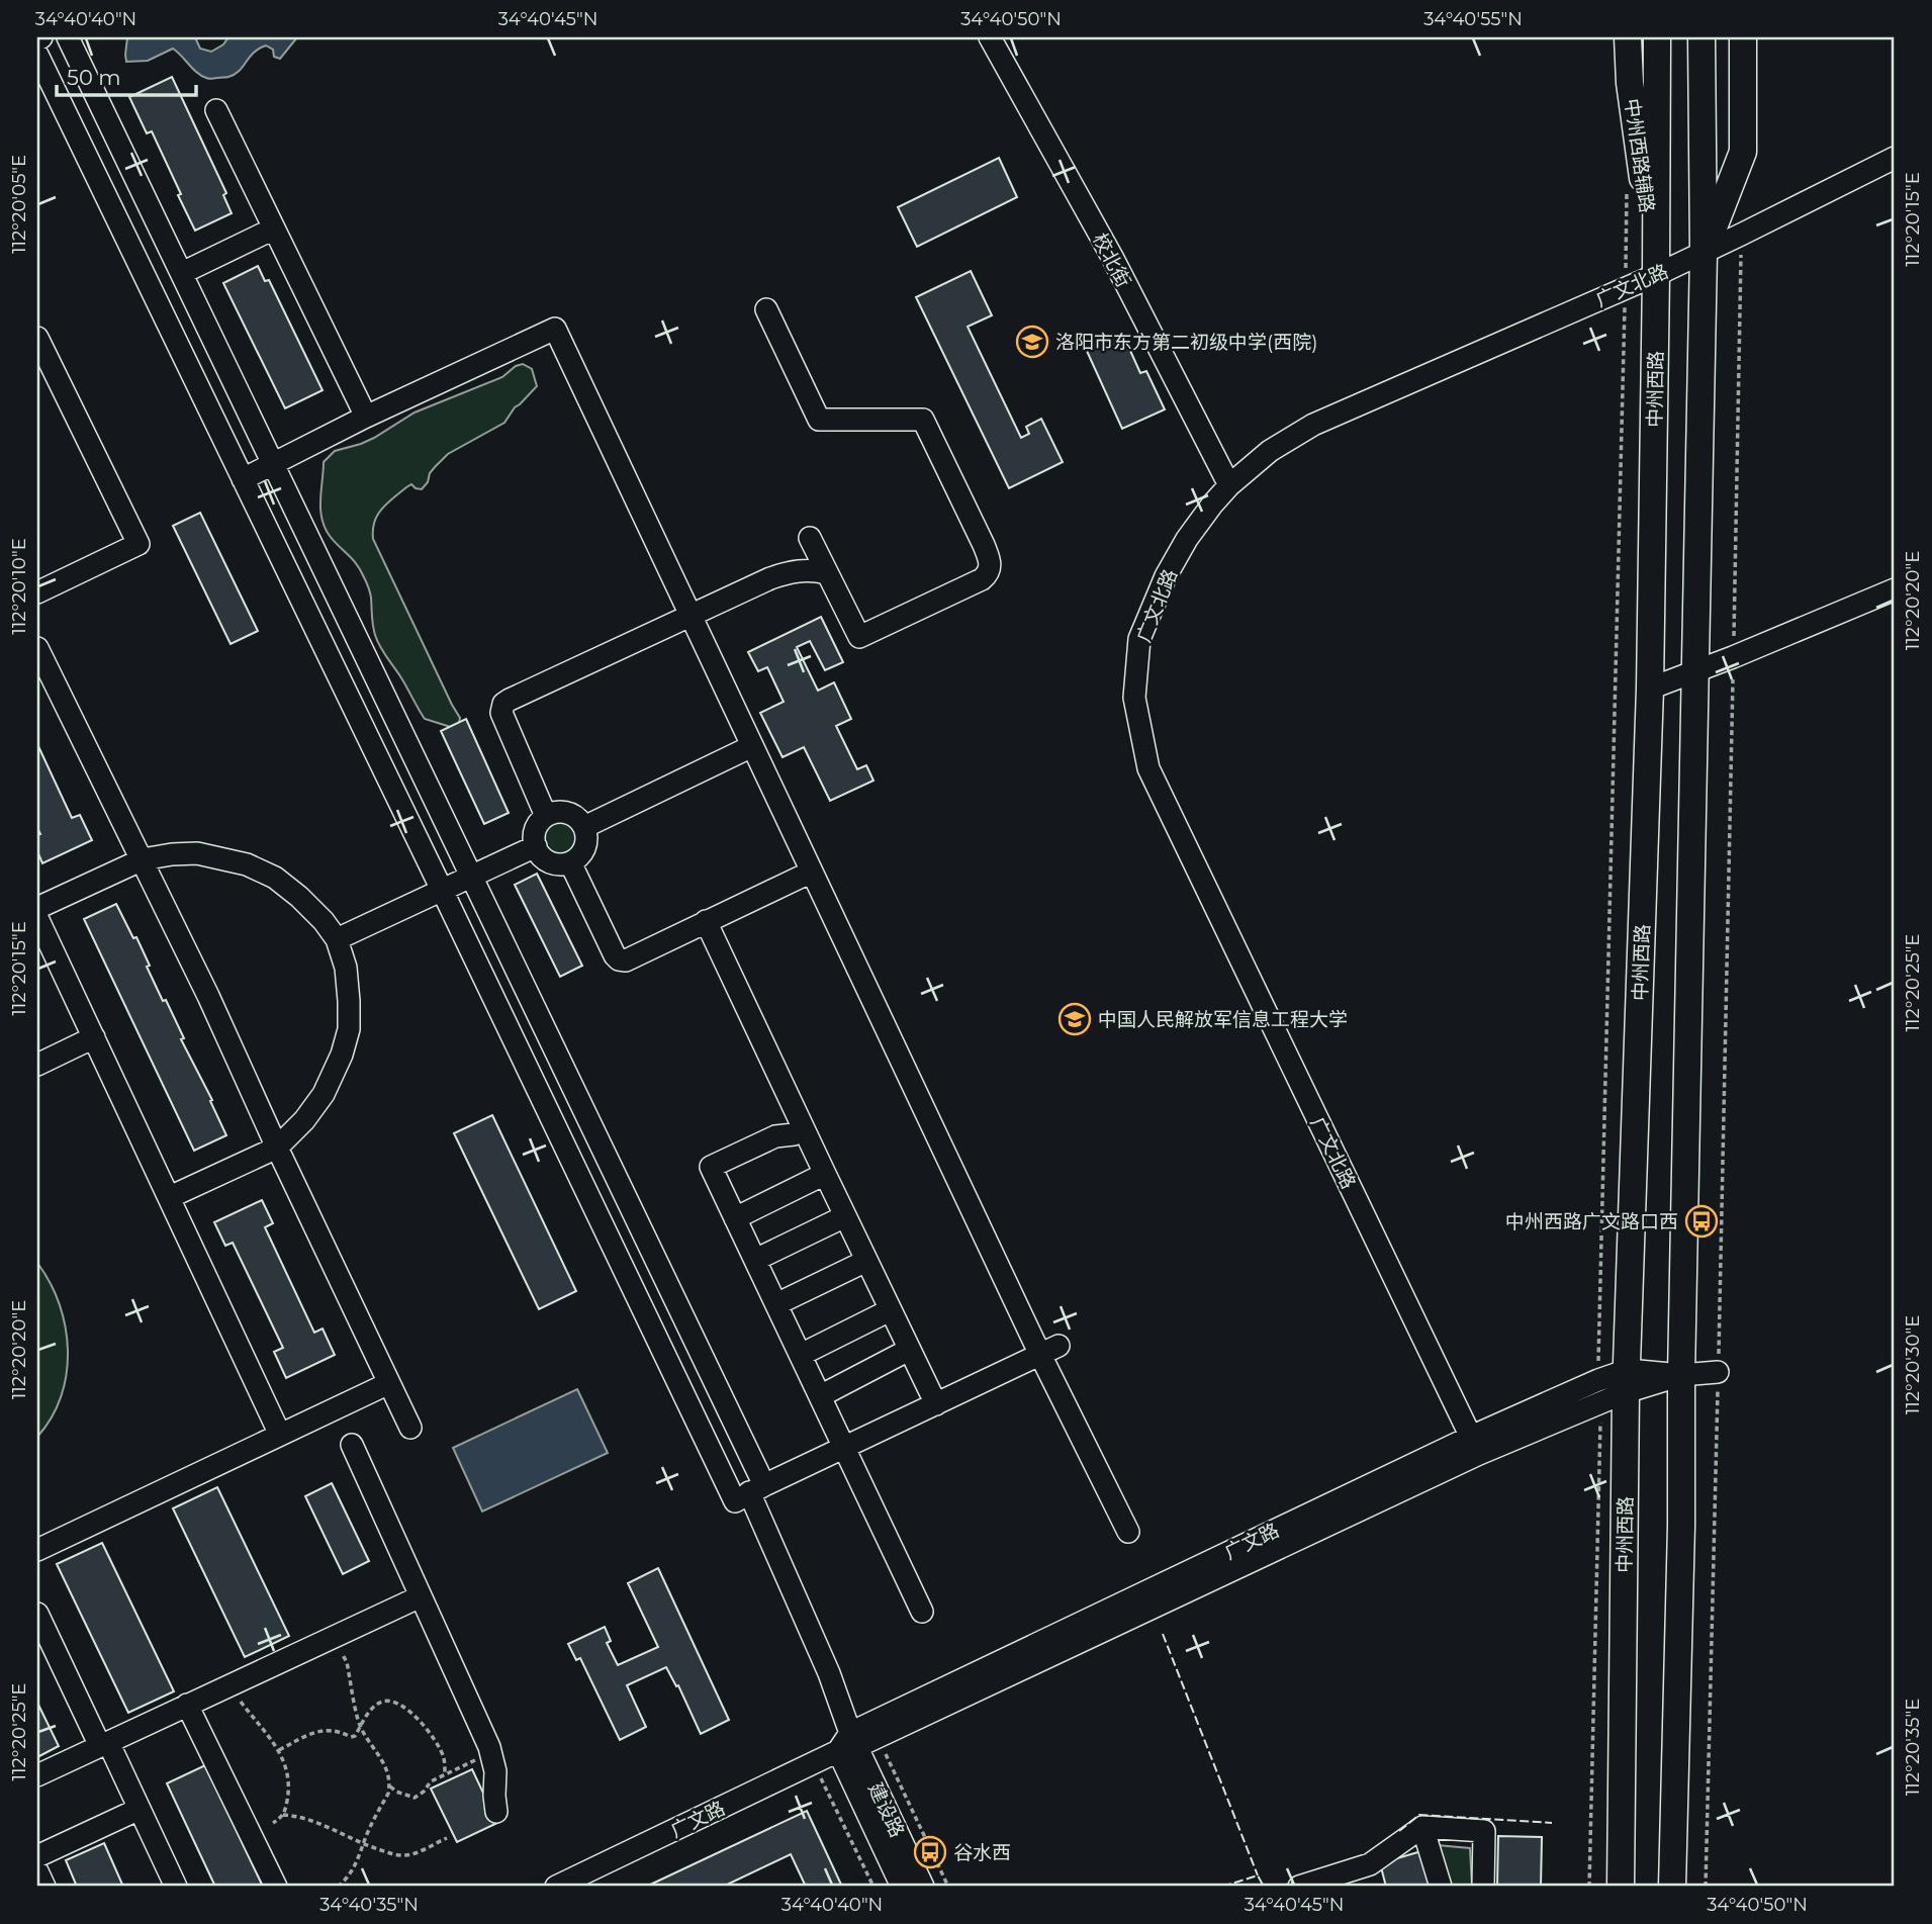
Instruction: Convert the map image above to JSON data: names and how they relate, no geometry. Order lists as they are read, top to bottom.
{
  "streets": {
    "main road": ["中州西路辅路", "中州西路"],
    "street": [
      "校北街",
      "广文北路",
      "广文路",
      "建设路"
    ]
  },
  "crossings": [
    ["中州西路辅路", "广文北路"],
    ["中州西路辅路", "中州西路"],
    ["校北街", "广文北路"],
    ["广文北路", "中州西路"],
    ["广文北路", "广文路"],
    ["中州西路", "广文路"],
    ["广文路", "建设路"]
  ],
  "places": {
    "school or university": ["洛阳市东方第二初级中学(西院)", "中国人民解放军信息工程大学"],
    "bus stop": ["中州西路广文路口西", "谷水西"]
  },
  "scale_bar": "50 m",
  "coordinates": [
    "34°40'40\"N",
    "34°40'45\"N",
    "34°40'50\"N",
    "34°40'55\"N",
    "112°20'05\"E",
    "112°20'15\"E",
    "112°20'10\"E",
    "112°20'20\"E",
    "112°20'25\"E",
    "112°20'30\"E",
    "112°20'35\"E",
    "34°40'35\"N"
  ]
}
